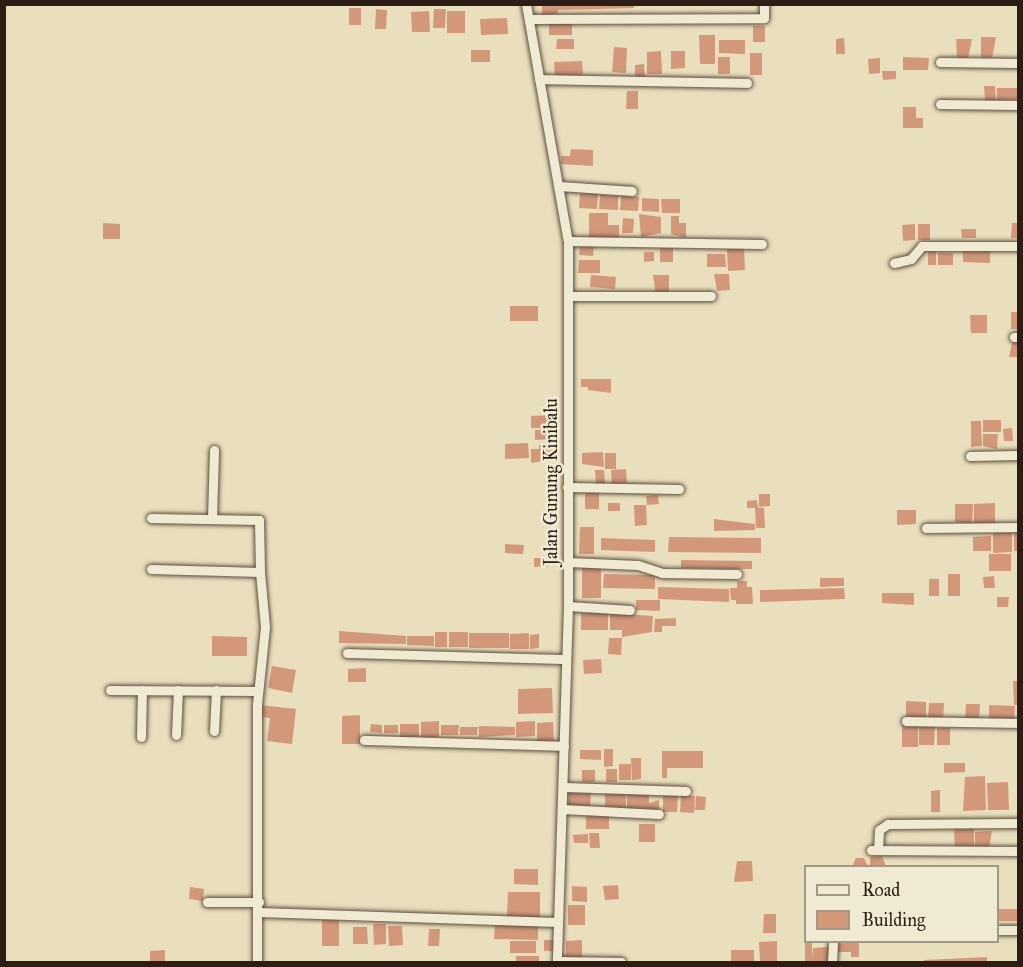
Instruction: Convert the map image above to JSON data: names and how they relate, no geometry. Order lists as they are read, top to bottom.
{
  "streets": {
    "street": ["Jalan Gunung Kinibalu"]
  },
  "legend": ["Road", "Building"]
}
